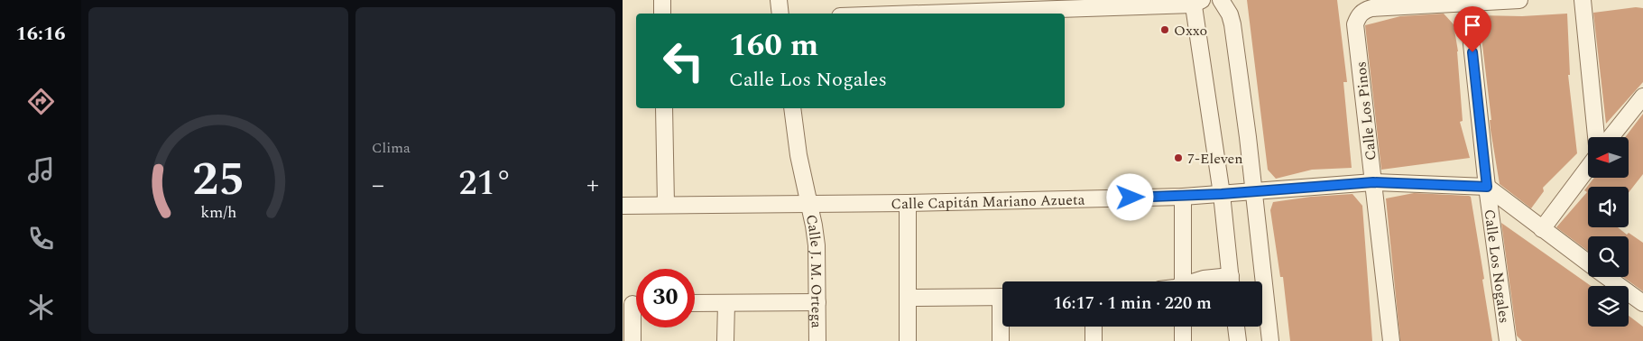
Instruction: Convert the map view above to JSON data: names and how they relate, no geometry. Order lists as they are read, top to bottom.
{
  "streets": {
    "street": [
      "Calle Los Pinos",
      "Calle Capitán Mariano Azueta",
      "Calle Los Nogales",
      "Calle J. M. Ortega"
    ]
  },
  "crossings": [
    ["Calle Los Pinos", "Calle Capitán Mariano Azueta"],
    ["Calle Los Pinos", "Calle Los Nogales"],
    ["Calle Capitán Mariano Azueta", "Calle Los Nogales"],
    ["Calle Capitán Mariano Azueta", "Calle J. M. Ortega"]
  ],
  "places": ["Oxxo", "7-Eleven"],
  "north": "left",
  "page": {
    "tabs": "16:16",
    "tile": "Clima",
    "turn": ["160 m", "Calle Los Nogales"],
    "heat": ["−", "21°", "+"],
    "limit": "30",
    "trip": "16:17 · 1 min · 220 m",
    "gauge": ["25", "km/h"]
  }
}
